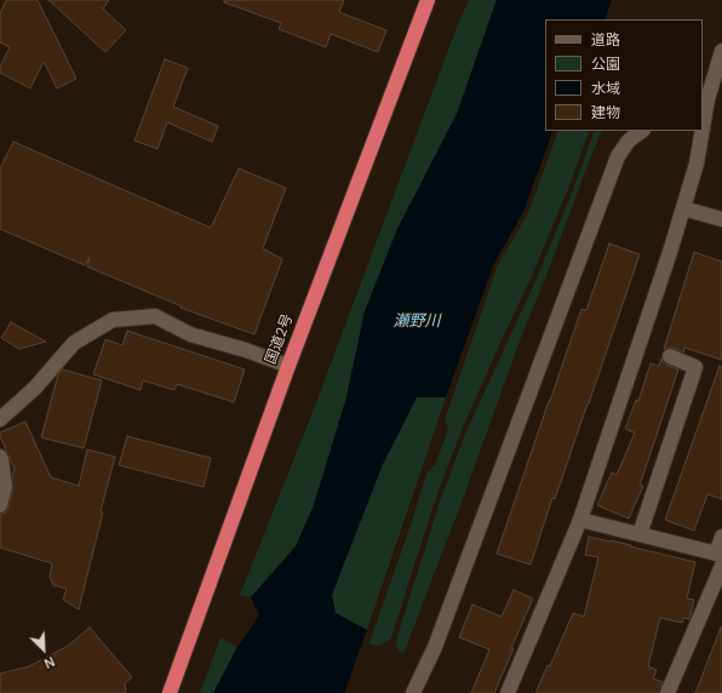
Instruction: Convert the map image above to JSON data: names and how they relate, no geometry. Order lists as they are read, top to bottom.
{
  "streets": {
    "highway": ["国道2号"]
  },
  "water": ["瀬野川"],
  "legend": [
    "道路",
    "公園",
    "水域",
    "建物"
  ],
  "north": "bottom right"
}
